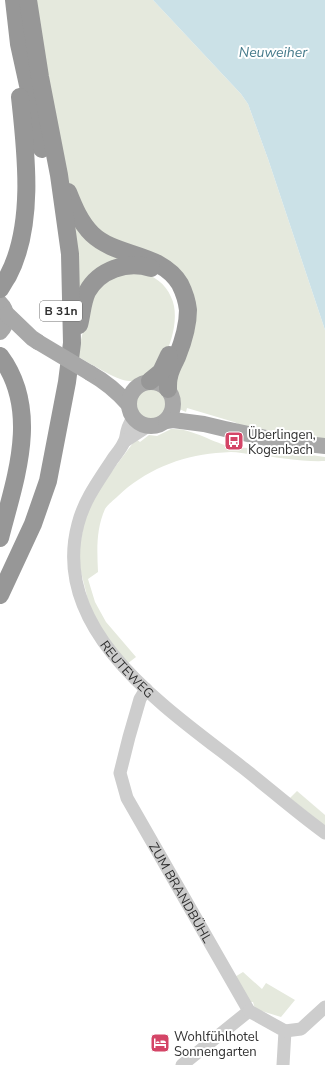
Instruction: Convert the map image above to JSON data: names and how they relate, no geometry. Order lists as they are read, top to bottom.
{
  "streets": {
    "highway": ["B 31n"],
    "street": ["REUTEWEG", "ZUM BRANDBÜHL"]
  },
  "crossings": [
    ["REUTEWEG", "ZUM BRANDBÜHL"]
  ],
  "water": ["Neuweiher"],
  "places": {
    "bus stop": ["Überlingen, Kogenbach"],
    "hotel": ["Wohlfühlhotel Sonnengarten"]
  }
}
